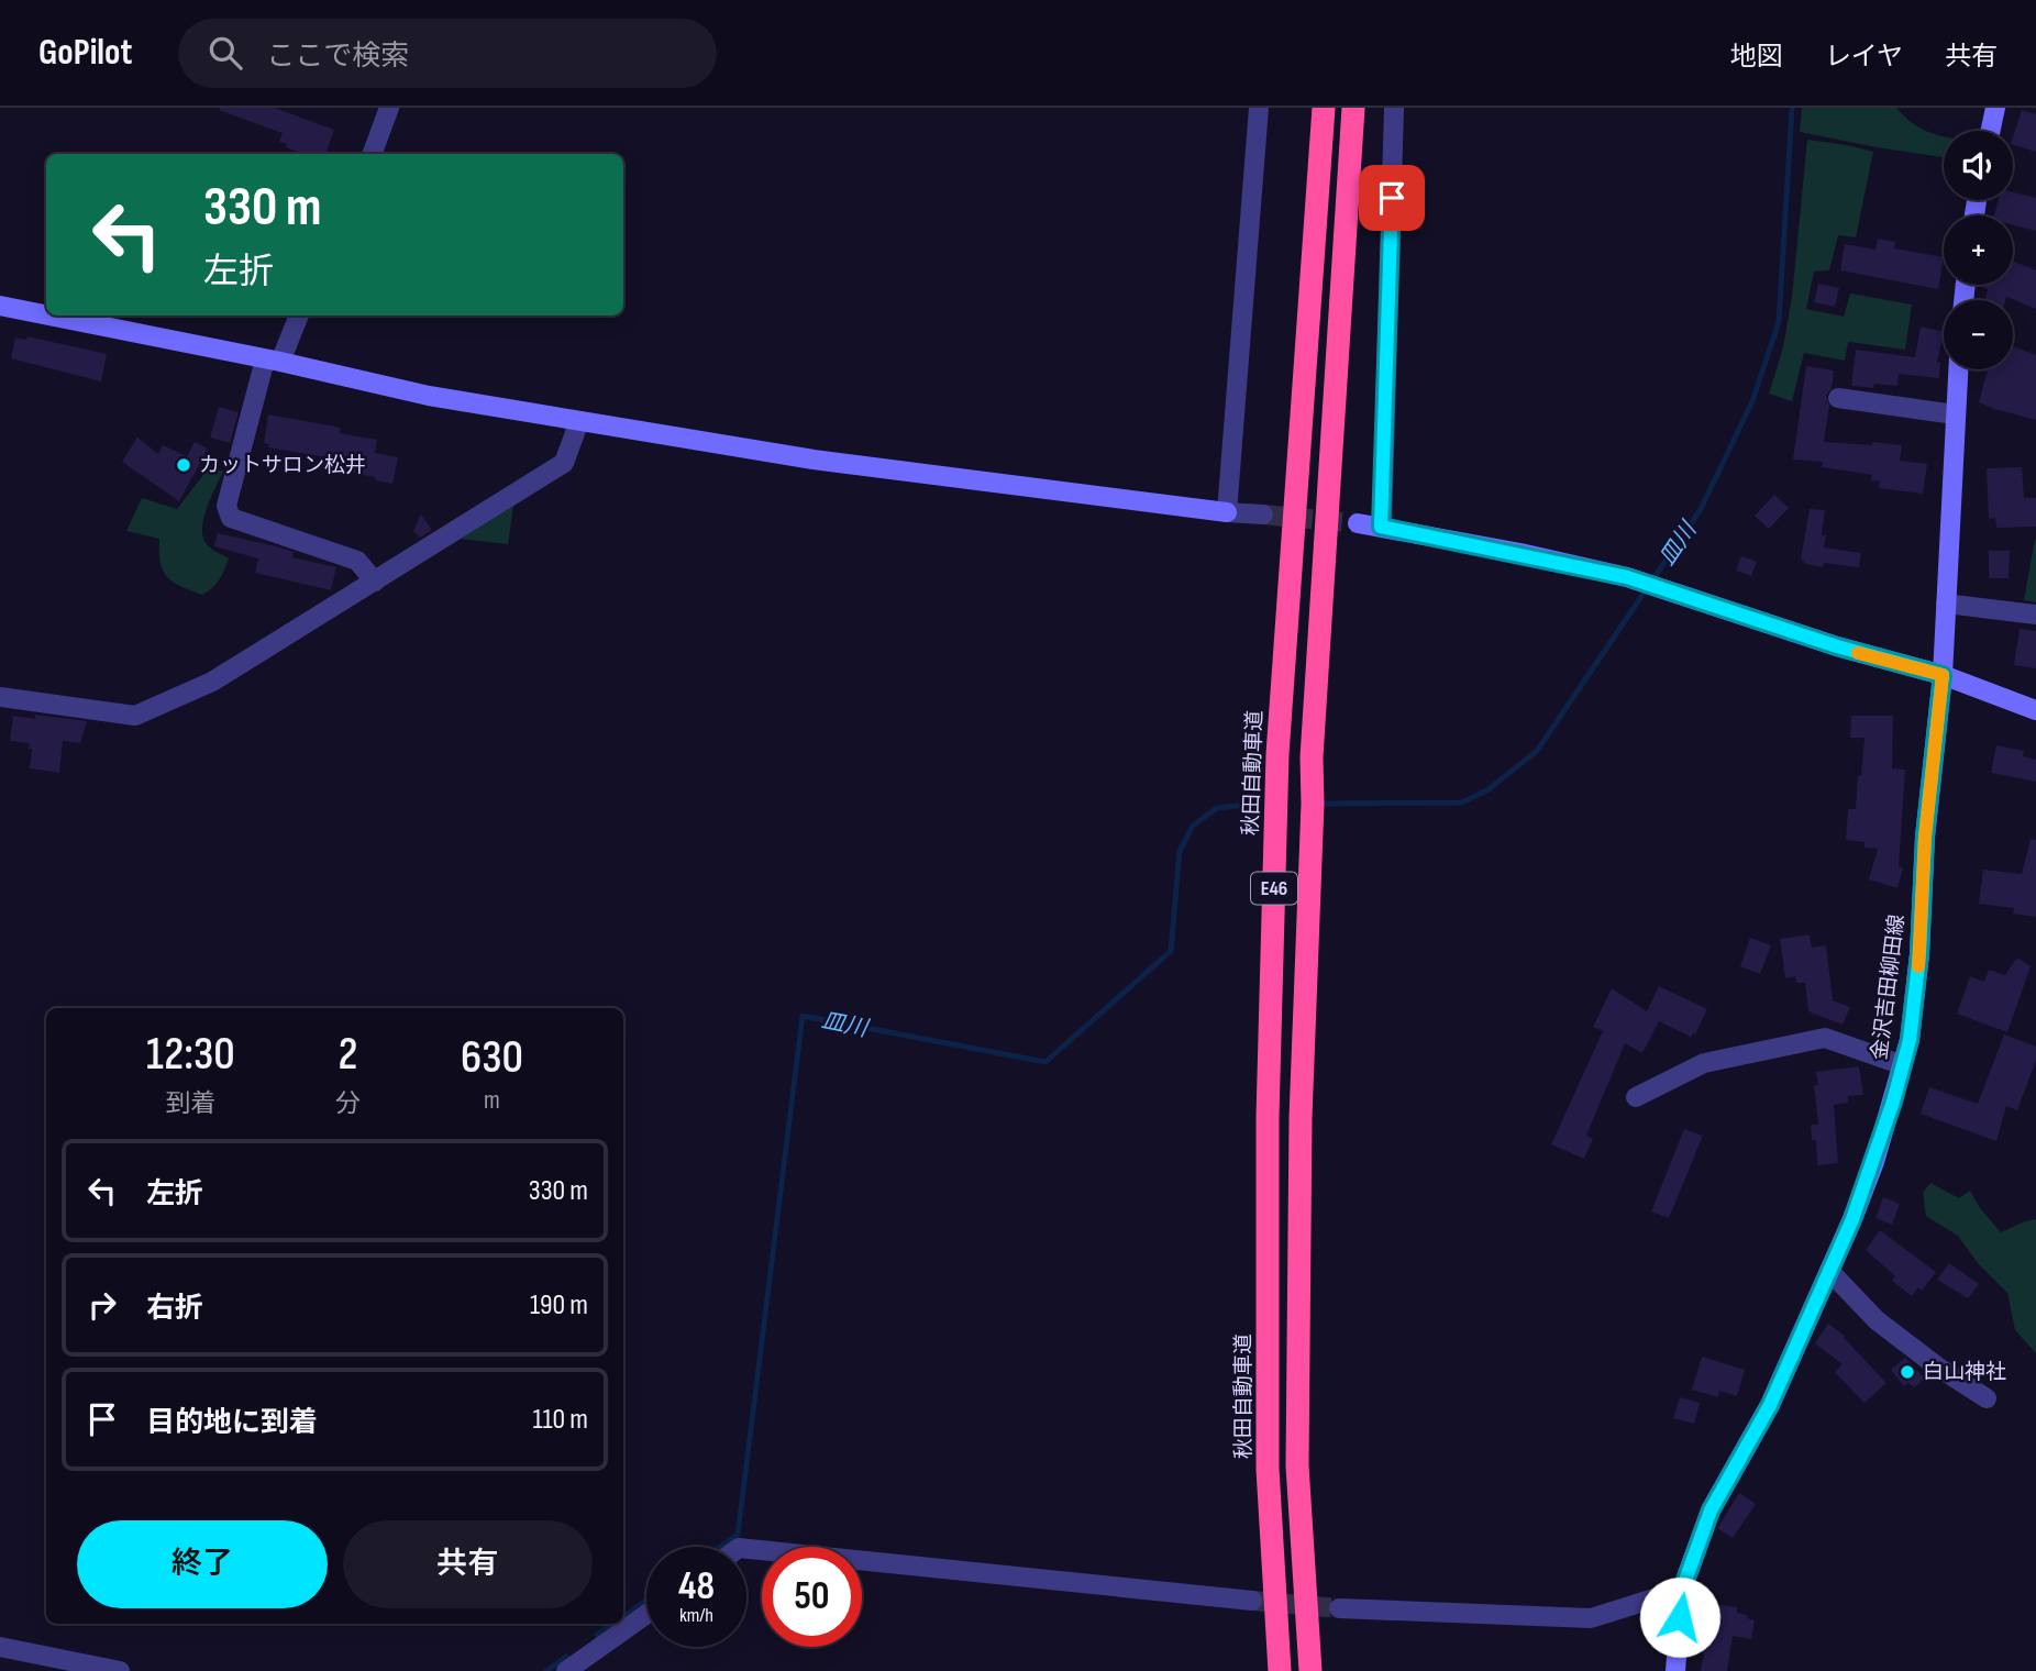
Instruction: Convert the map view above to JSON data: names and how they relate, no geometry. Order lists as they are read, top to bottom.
{
  "streets": {
    "highway": ["秋田自動車道", "E46"],
    "street": ["金沢吉田柳田線"]
  },
  "water": ["皿川"],
  "places": ["カットサロン松井", "白山神社"],
  "page": {
    "header": "GoPilot",
    "search": "ここで検索",
    "nav": ["地図", "レイヤ", "共有"],
    "map_buttons": ["+", "−"],
    "turn": ["330 m", "左折"],
    "eta": [
      "12:30",
      "到着",
      "2",
      "分",
      "630",
      "m"
    ],
    "list": [
      {
        "name": "左折",
        "value": "330 m"
      },
      {
        "name": "右折",
        "value": "190 m"
      },
      {
        "name": "目的地に到着",
        "value": "110 m"
      }
    ],
    "buttons": ["終了", "共有"],
    "speed": "48 km/h",
    "limit": "50"
  }
}
